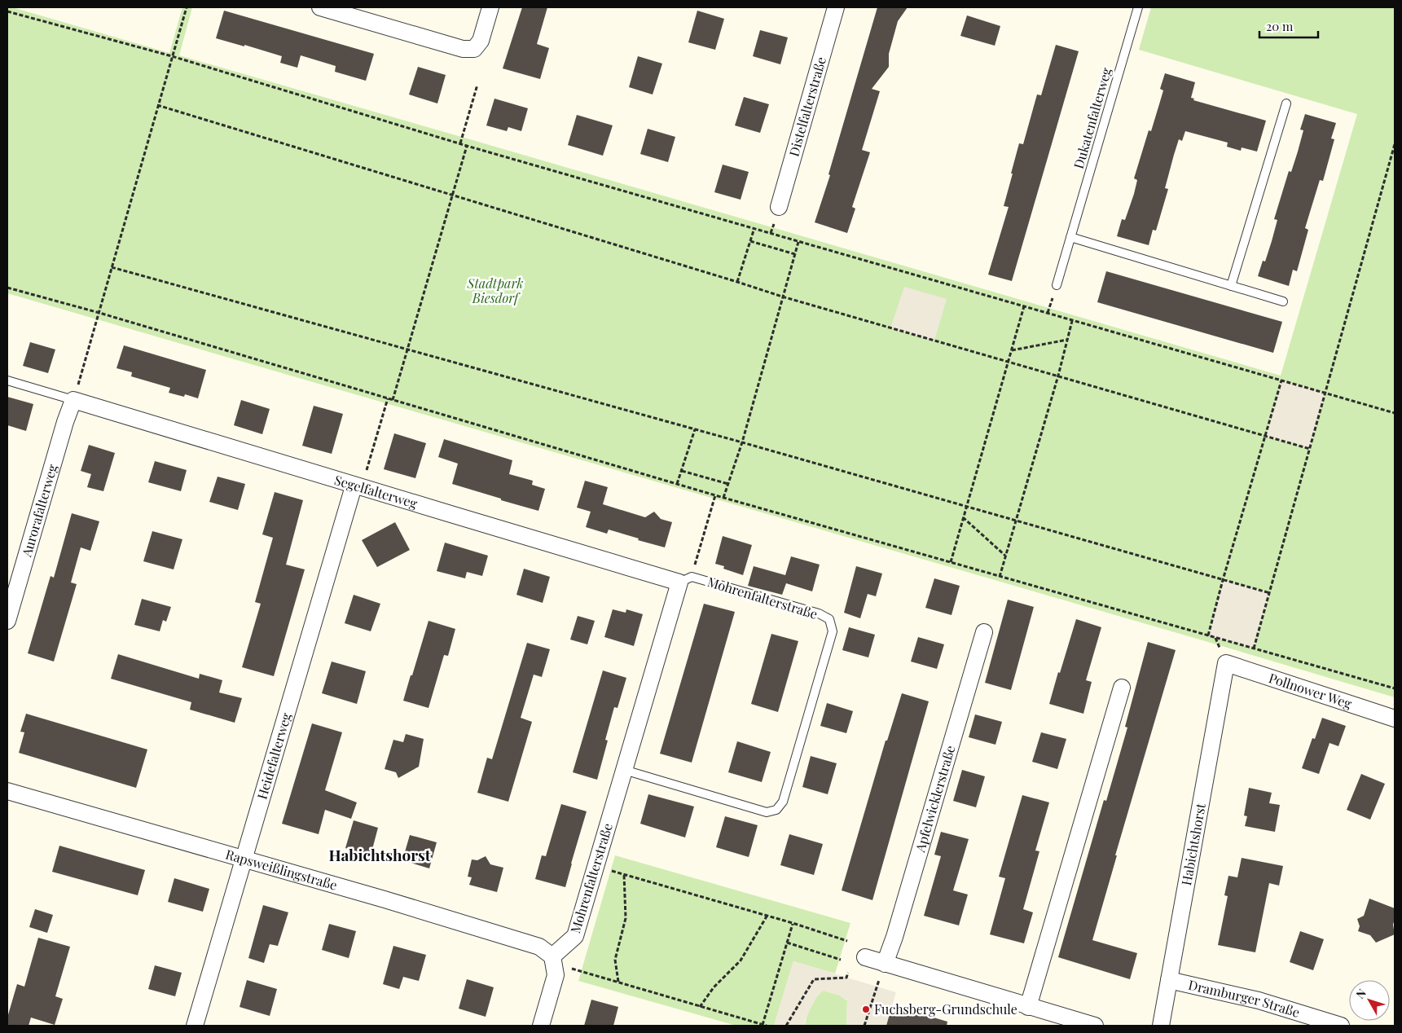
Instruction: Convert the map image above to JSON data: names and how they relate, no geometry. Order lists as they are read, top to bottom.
{
  "streets": {
    "street": [
      "Distelfalterstraße",
      "Segelfalterweg",
      "Aurorafalterweg",
      "Mohrenfalterstraße",
      "Pollnower Weg",
      "Heidefalterweg",
      "Apfelwicklerstraße",
      "Habichtshorst",
      "Rapsweißlingstraße",
      "Dramburger Straße"
    ],
    "lane": ["Dukatenfalterweg"]
  },
  "crossings": [
    ["Segelfalterweg", "Aurorafalterweg"],
    ["Segelfalterweg", "Mohrenfalterstraße"],
    ["Segelfalterweg", "Heidefalterweg"],
    ["Mohrenfalterstraße", "Rapsweißlingstraße"],
    ["Pollnower Weg", "Habichtshorst"],
    ["Heidefalterweg", "Rapsweißlingstraße"],
    ["Habichtshorst", "Dramburger Straße"]
  ],
  "districts": ["Habichtshorst"],
  "parks": ["Stadtpark Biesdorf"],
  "places": ["Fuchsberg-Grundschule"],
  "scale_bar": "20 m",
  "north": "top left"
}
